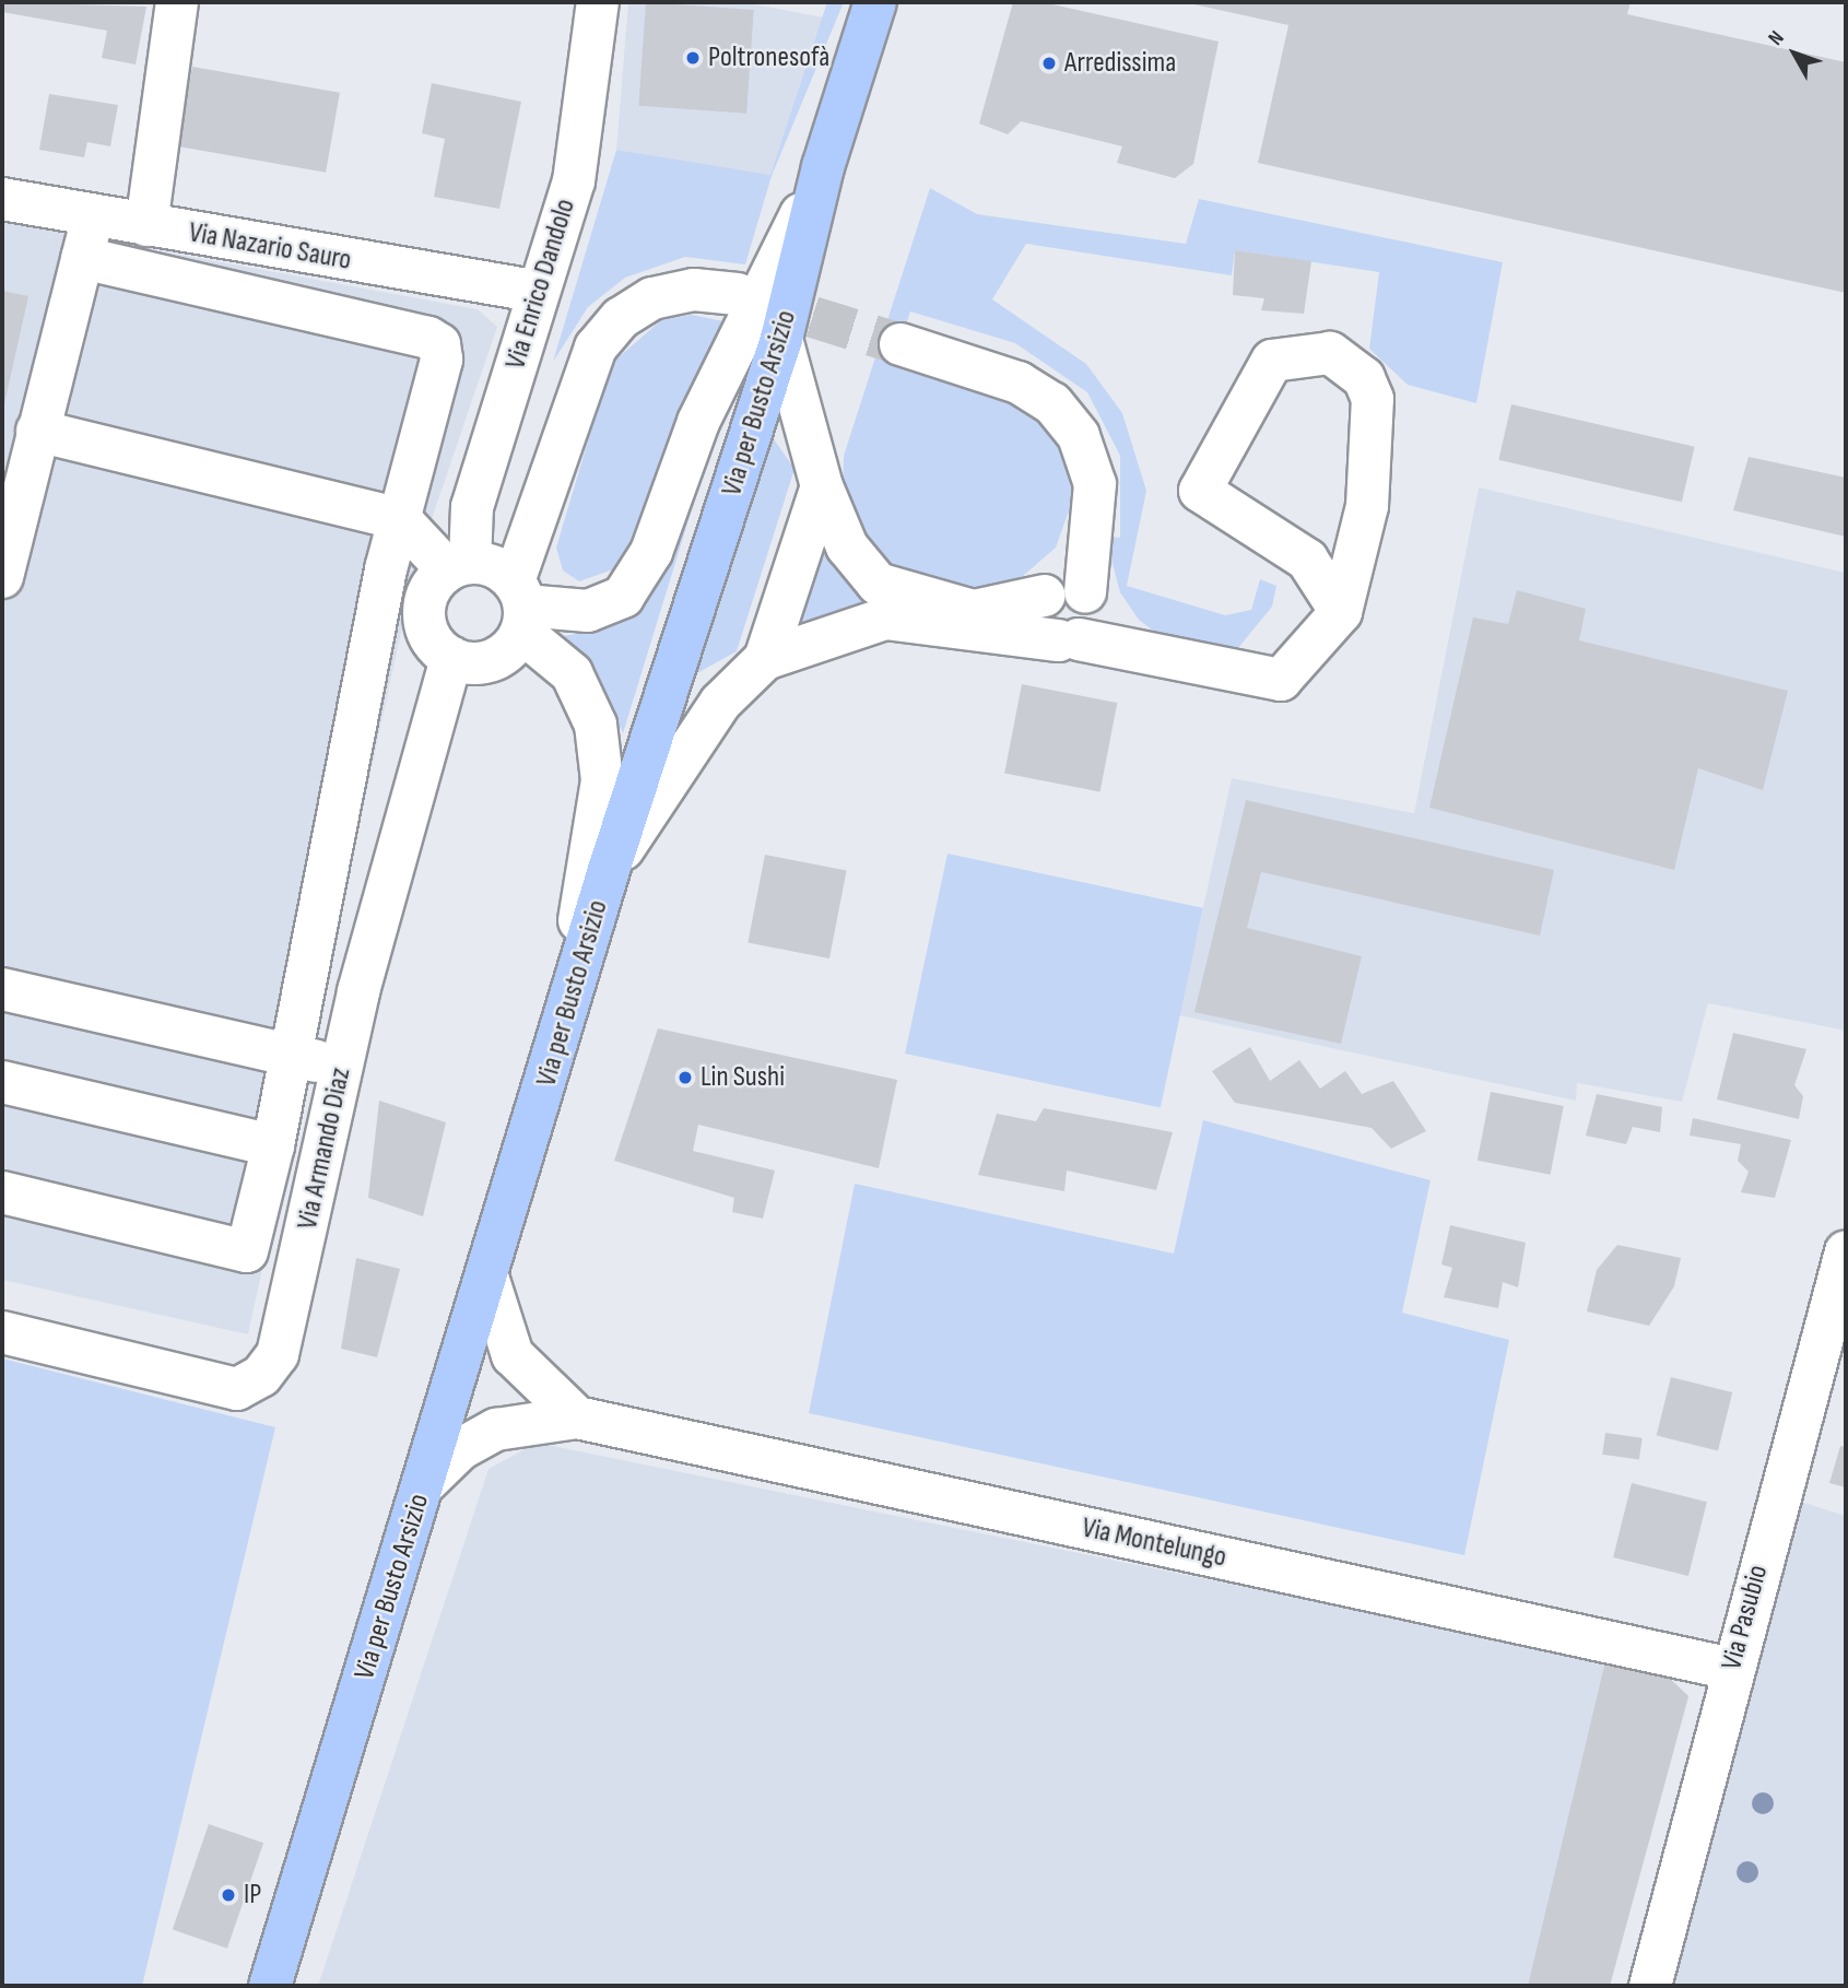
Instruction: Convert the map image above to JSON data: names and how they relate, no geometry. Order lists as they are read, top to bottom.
{
  "streets": {
    "main road": ["Via per Busto Arsizio"],
    "street": [
      "Via Nazario Sauro",
      "Via Enrico Dandolo",
      "Via Armando Diaz",
      "Via Montelungo",
      "Via Pasubio"
    ]
  },
  "crossings": [
    ["Via Nazario Sauro", "Via Enrico Dandolo"],
    ["Via Enrico Dandolo", "Via Armando Diaz"],
    ["Via per Busto Arsizio", "Via Montelungo"],
    ["Via Montelungo", "Via Pasubio"]
  ],
  "places": [
    "Poltronesofà",
    "Arredissima",
    "Lin Sushi",
    "IP"
  ],
  "north": "top left"
}
